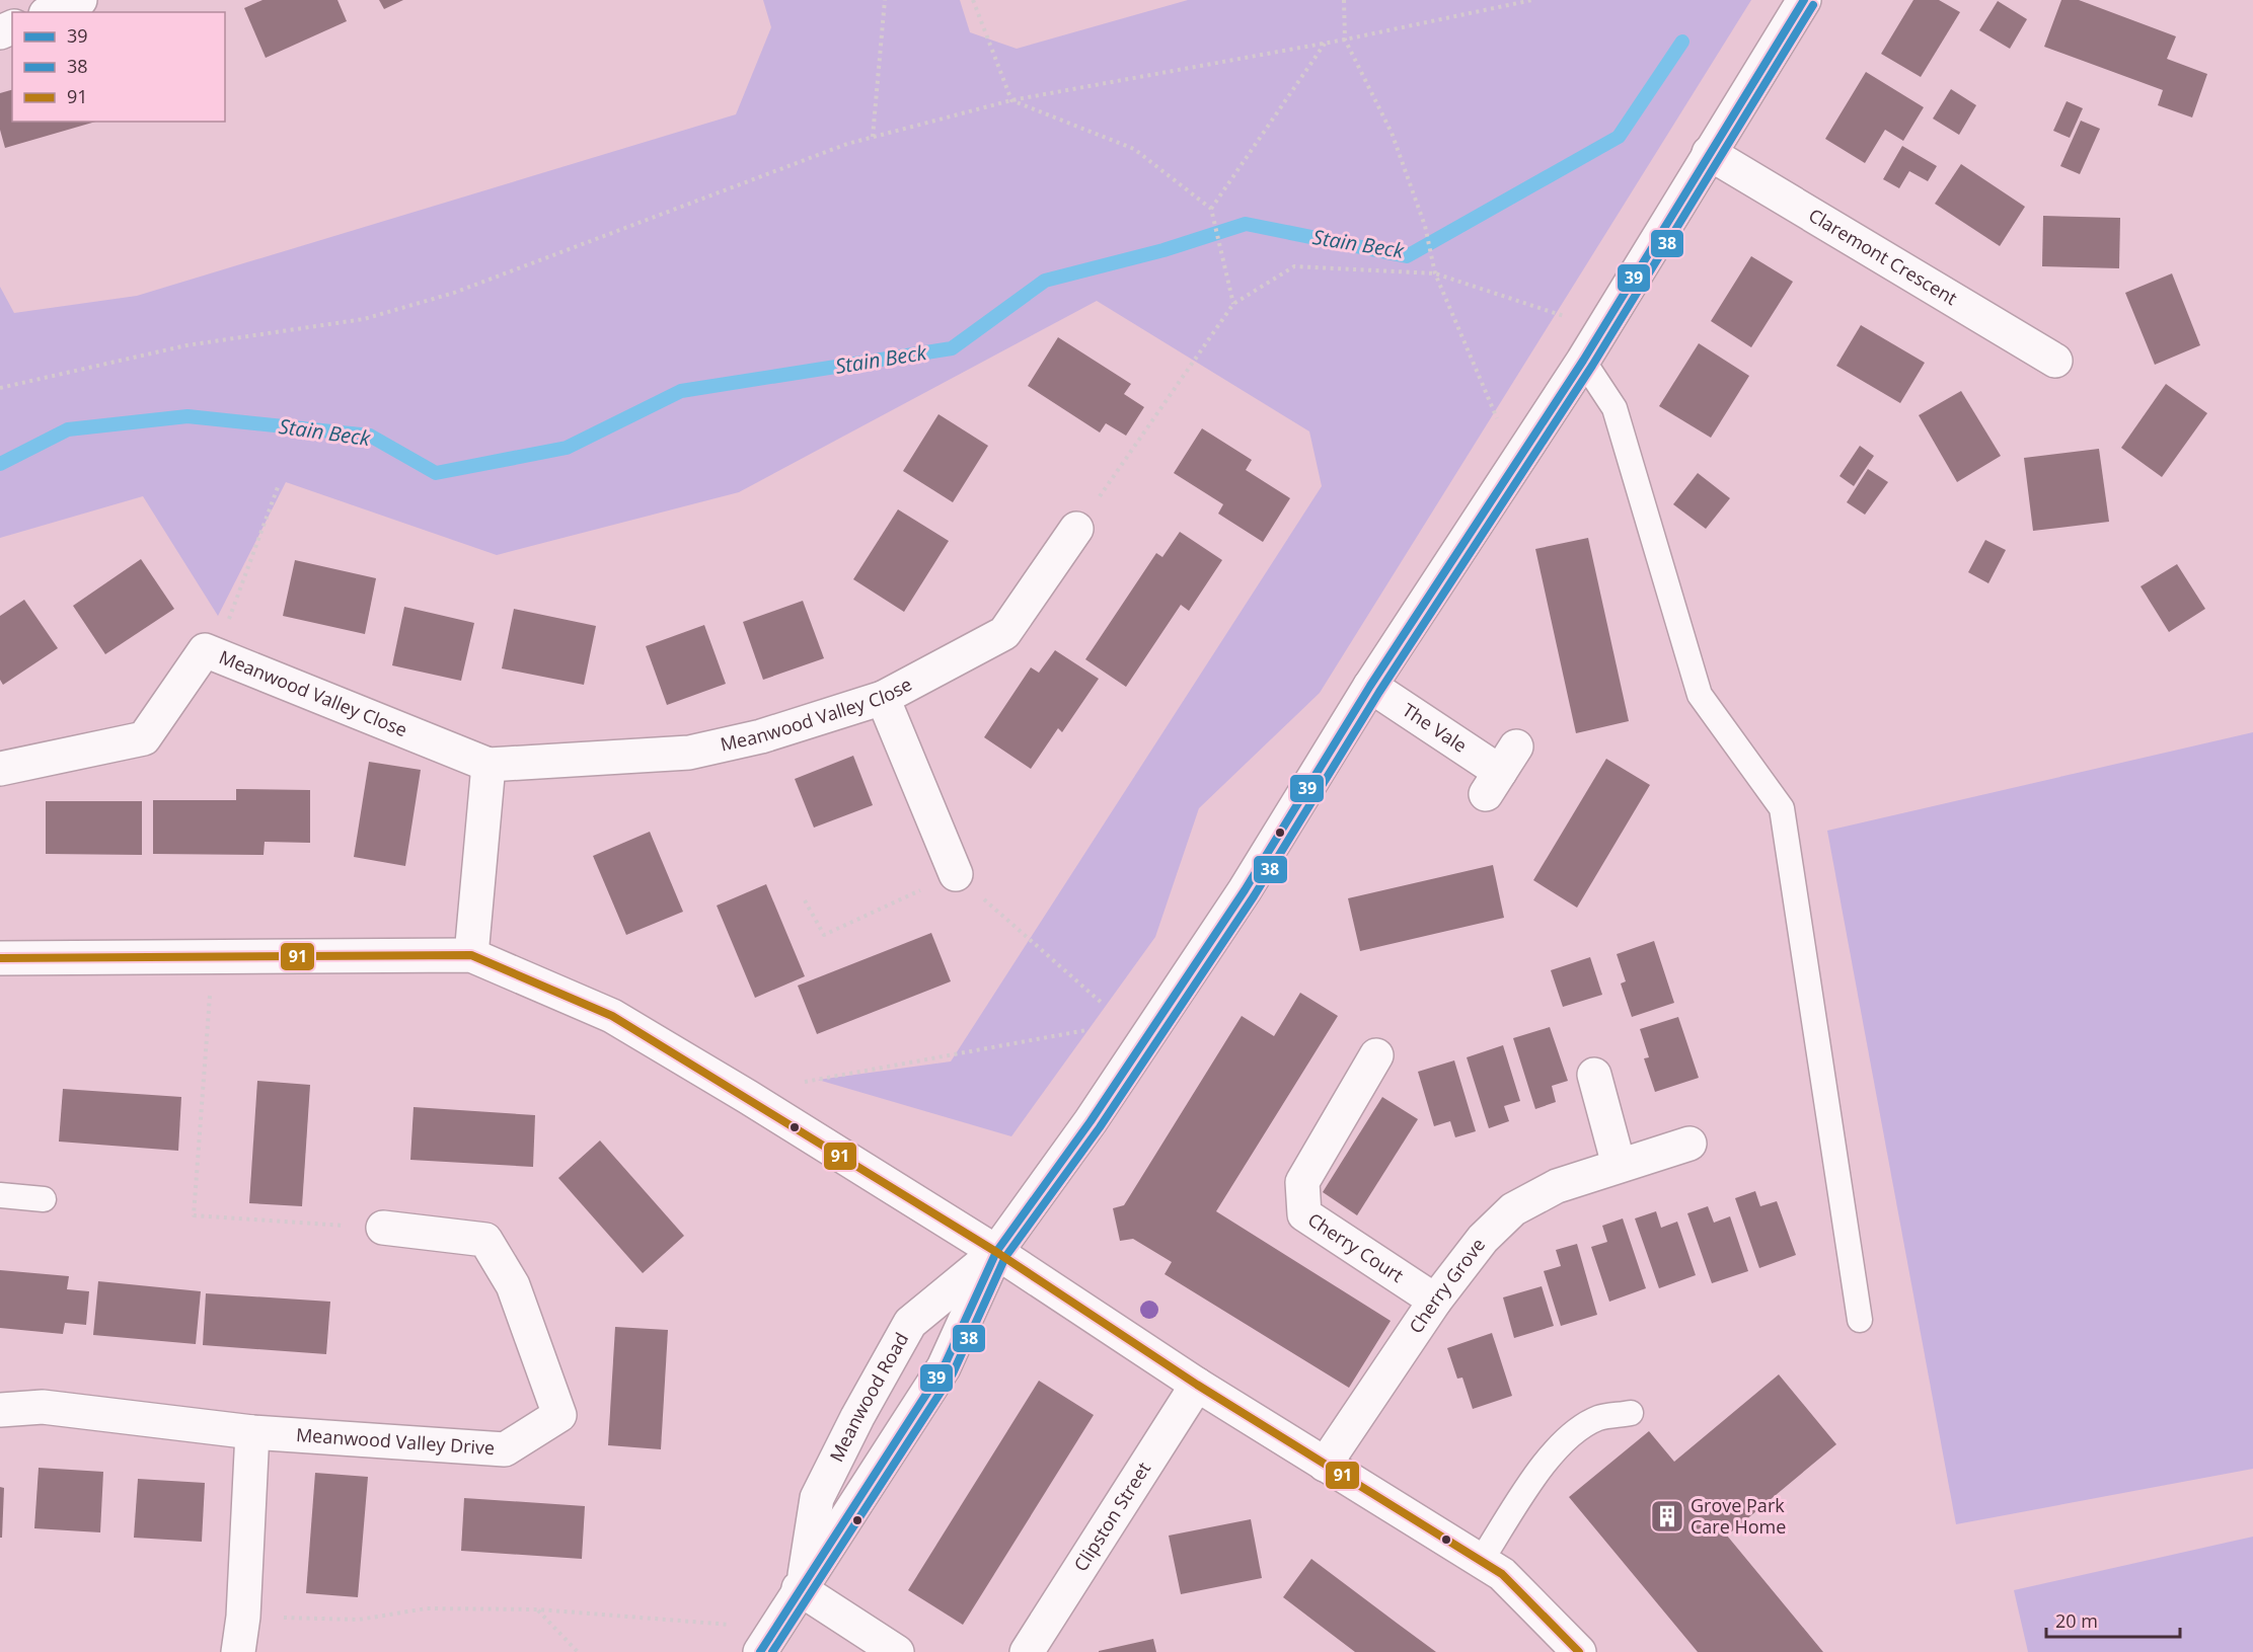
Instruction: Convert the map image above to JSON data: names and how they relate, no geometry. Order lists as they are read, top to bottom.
{
  "streets": {
    "street": [
      "Claremont Crescent",
      "Meanwood Valley Close",
      "The Vale",
      "Cherry Court",
      "Cherry Grove",
      "Meanwood Road",
      "Meanwood Valley Drive",
      "Clipston Street"
    ]
  },
  "crossings": [
    ["Claremont Crescent", "Meanwood Road"],
    ["The Vale", "Meanwood Road"],
    ["Cherry Court", "Cherry Grove"]
  ],
  "water": ["Stain Beck"],
  "places": {
    "building": ["Grove Park Care Home"]
  },
  "lines": ["transit line 39", "transit line 38", "transit line 91"],
  "legend": ["39", "38", "91"],
  "scale_bar": "20 m"
}
